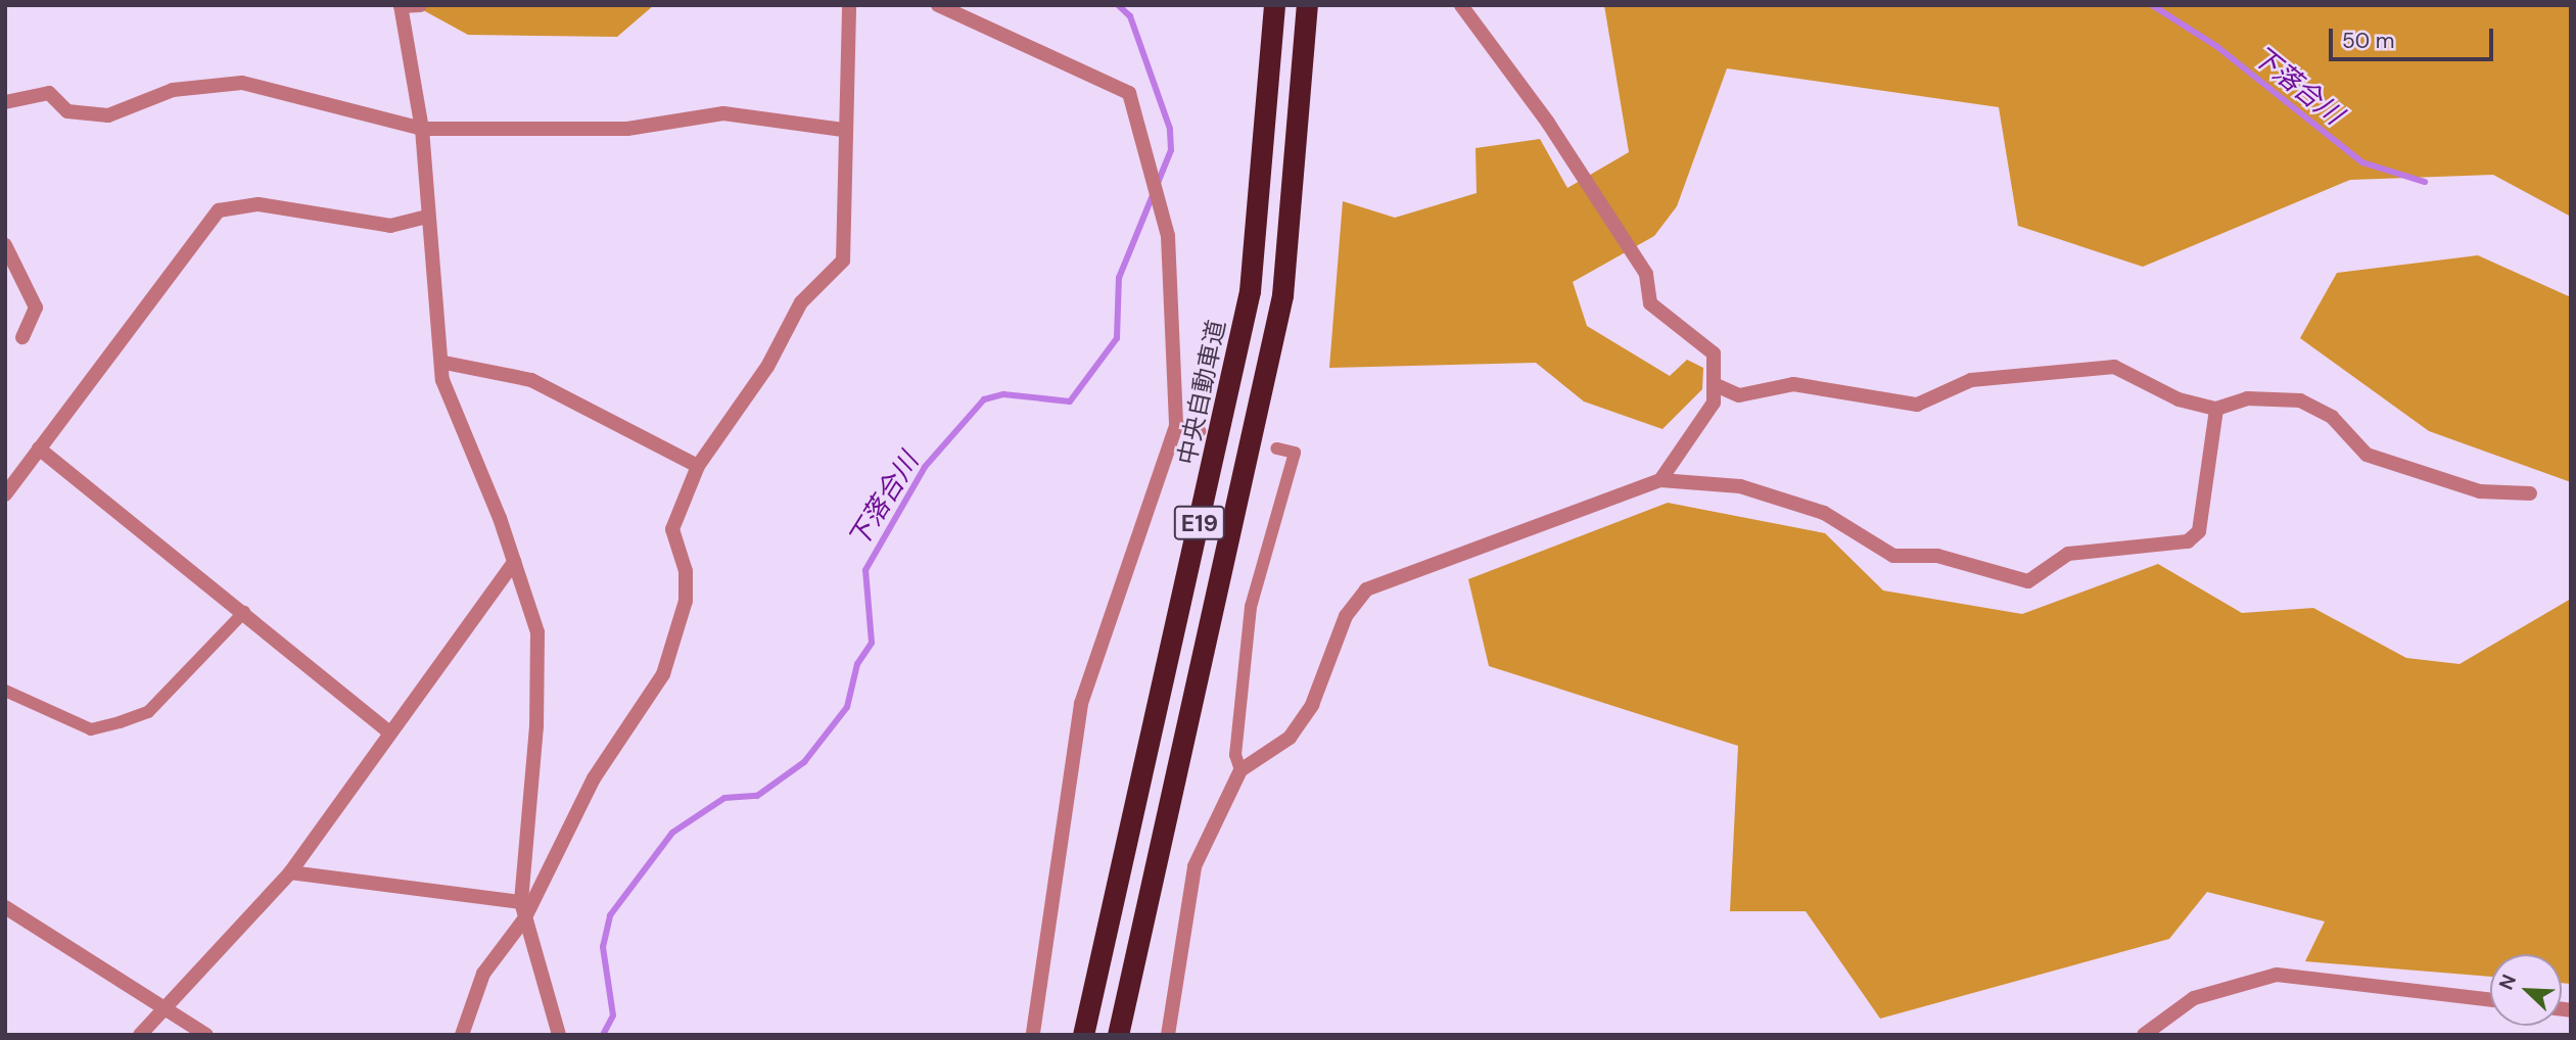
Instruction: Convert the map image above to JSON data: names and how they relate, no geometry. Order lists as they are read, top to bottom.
{
  "streets": {
    "highway": ["中央自動車道", "E19"]
  },
  "water": ["下落合川"],
  "scale_bar": "50 m",
  "north": "top left"
}
